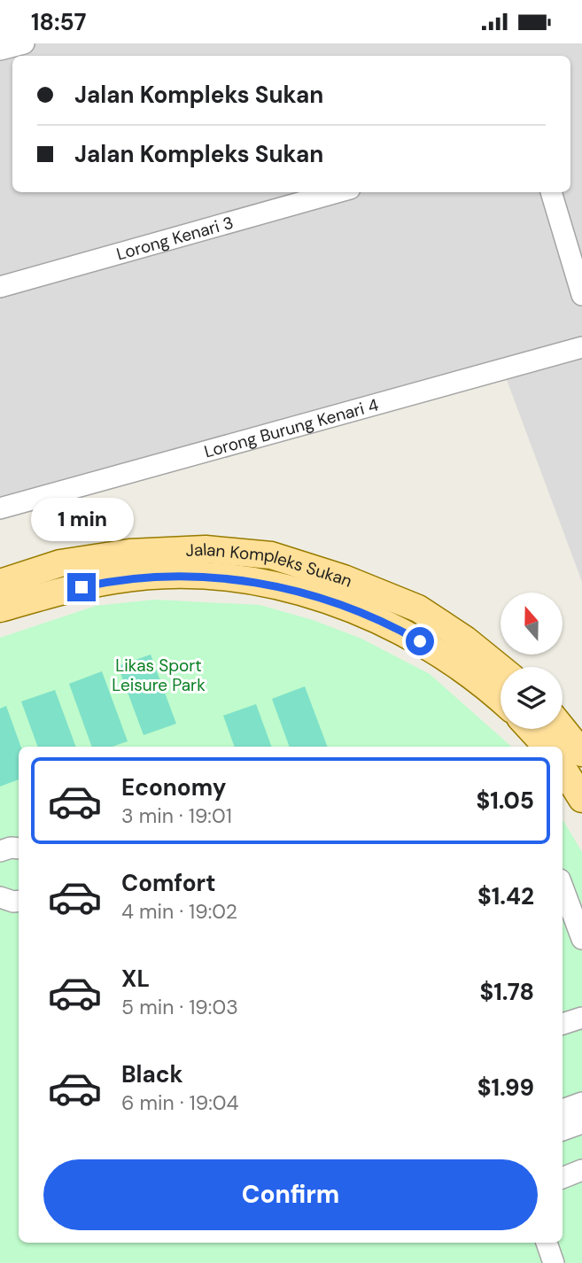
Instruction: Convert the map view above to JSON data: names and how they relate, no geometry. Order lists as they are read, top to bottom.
{
  "streets": {
    "main road": ["Jalan Kompleks Sukan"],
    "street": ["Lorong Kenari 3", "Lorong Burung Kenari 4"]
  },
  "parks": ["Likas Sport Leisure Park"],
  "north": "top",
  "page": {
    "status": "18:57",
    "banner": ["Jalan Kompleks Sukan", "Jalan Kompleks Sukan"],
    "bubble": "1 min",
    "list": [
      {
        "name": "Economy",
        "note": "3 min · 19:01",
        "value": "$1.05"
      },
      {
        "name": "Comfort",
        "note": "4 min · 19:02",
        "value": "$1.42"
      },
      {
        "name": "XL",
        "note": "5 min · 19:03",
        "value": "$1.78"
      },
      {
        "name": "Black",
        "note": "6 min · 19:04",
        "value": "$1.99"
      }
    ],
    "buttons": "Confirm"
  }
}
